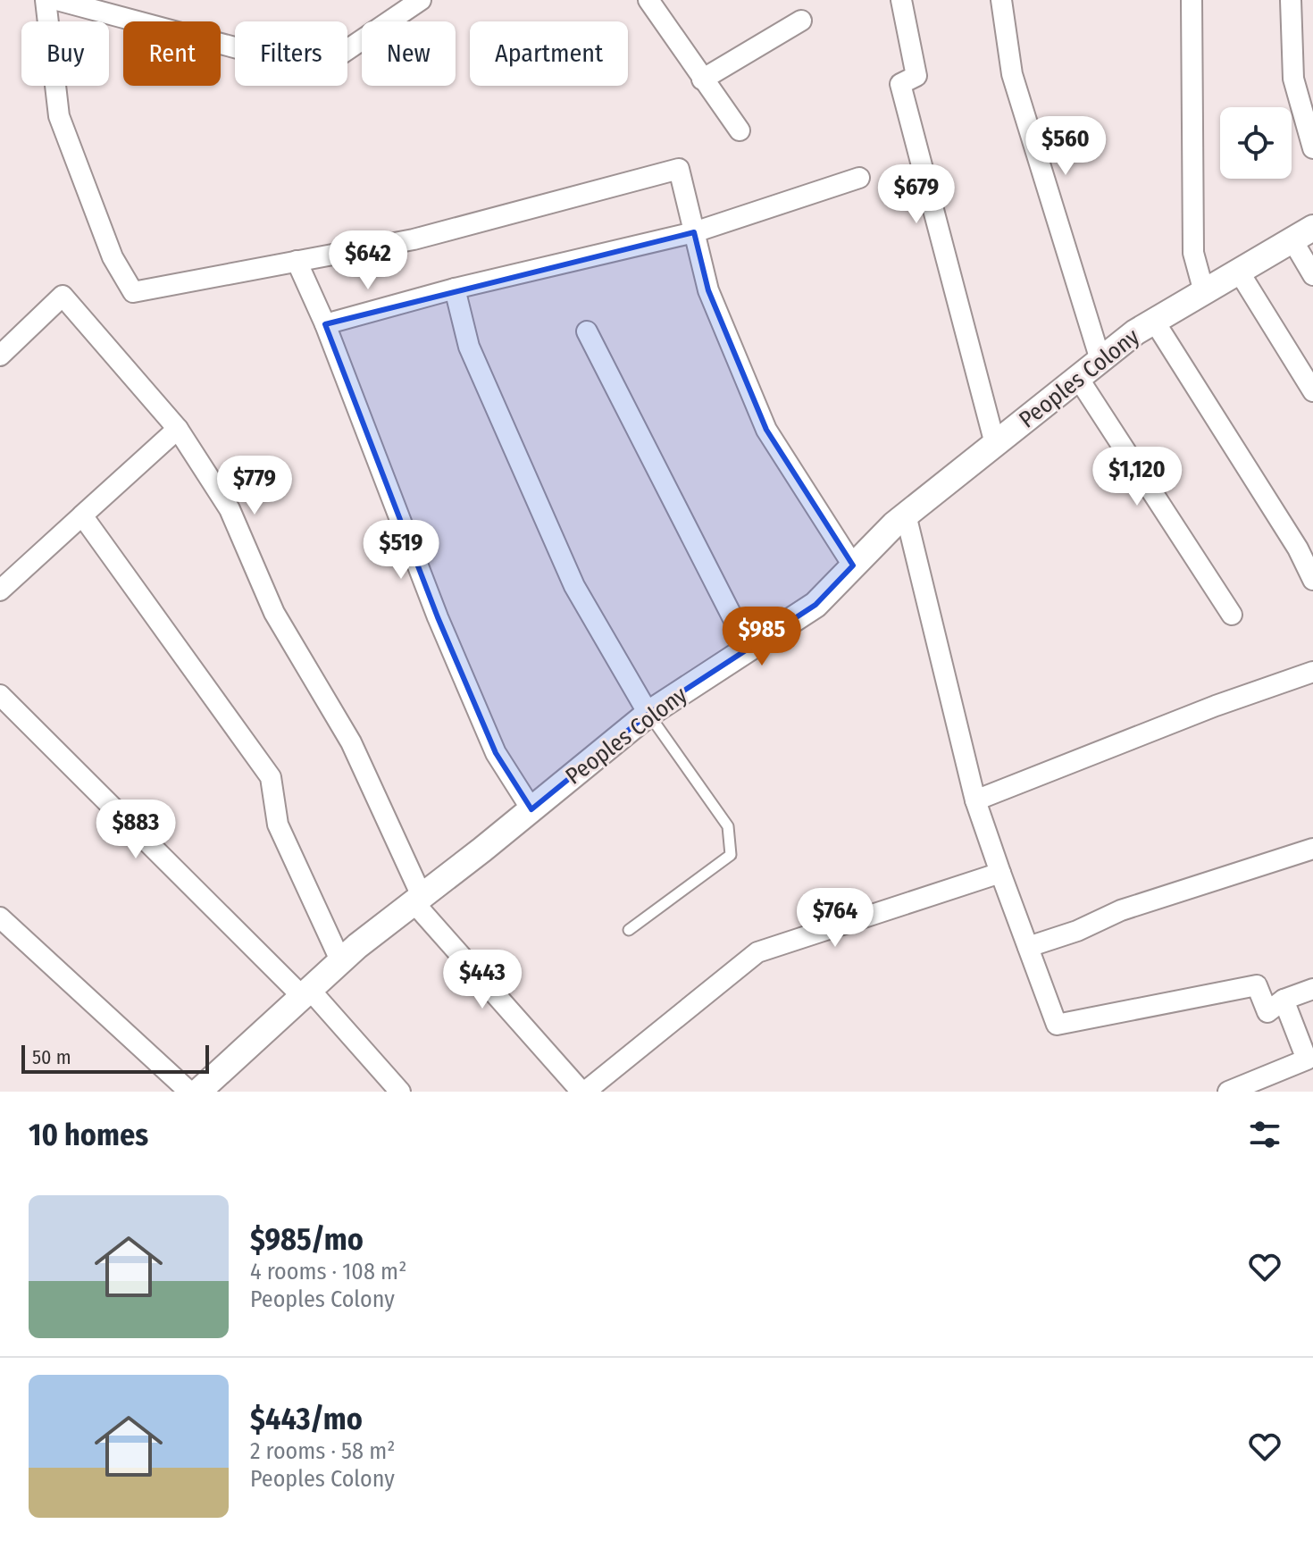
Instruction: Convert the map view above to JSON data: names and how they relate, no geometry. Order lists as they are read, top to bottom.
{
  "streets": {
    "street": ["Peoples Colony"]
  },
  "scale_bar": "50 m",
  "page": {
    "chip": [
      "Buy",
      "Rent",
      "Filters",
      "New",
      "Apartment"
    ],
    "price": [
      "$560",
      "$679",
      "$642",
      "$1,120",
      "$779",
      "$519",
      "$985",
      "$883",
      "$764",
      "$443"
    ],
    "scale": "50 m",
    "heading": "10 homes",
    "list": [
      {
        "name": "$985/mo",
        "note": "4 rooms · 108 m² · Peoples Colony"
      },
      {
        "name": "$443/mo",
        "note": "2 rooms · 58 m² · Peoples Colony"
      }
    ]
  }
}
